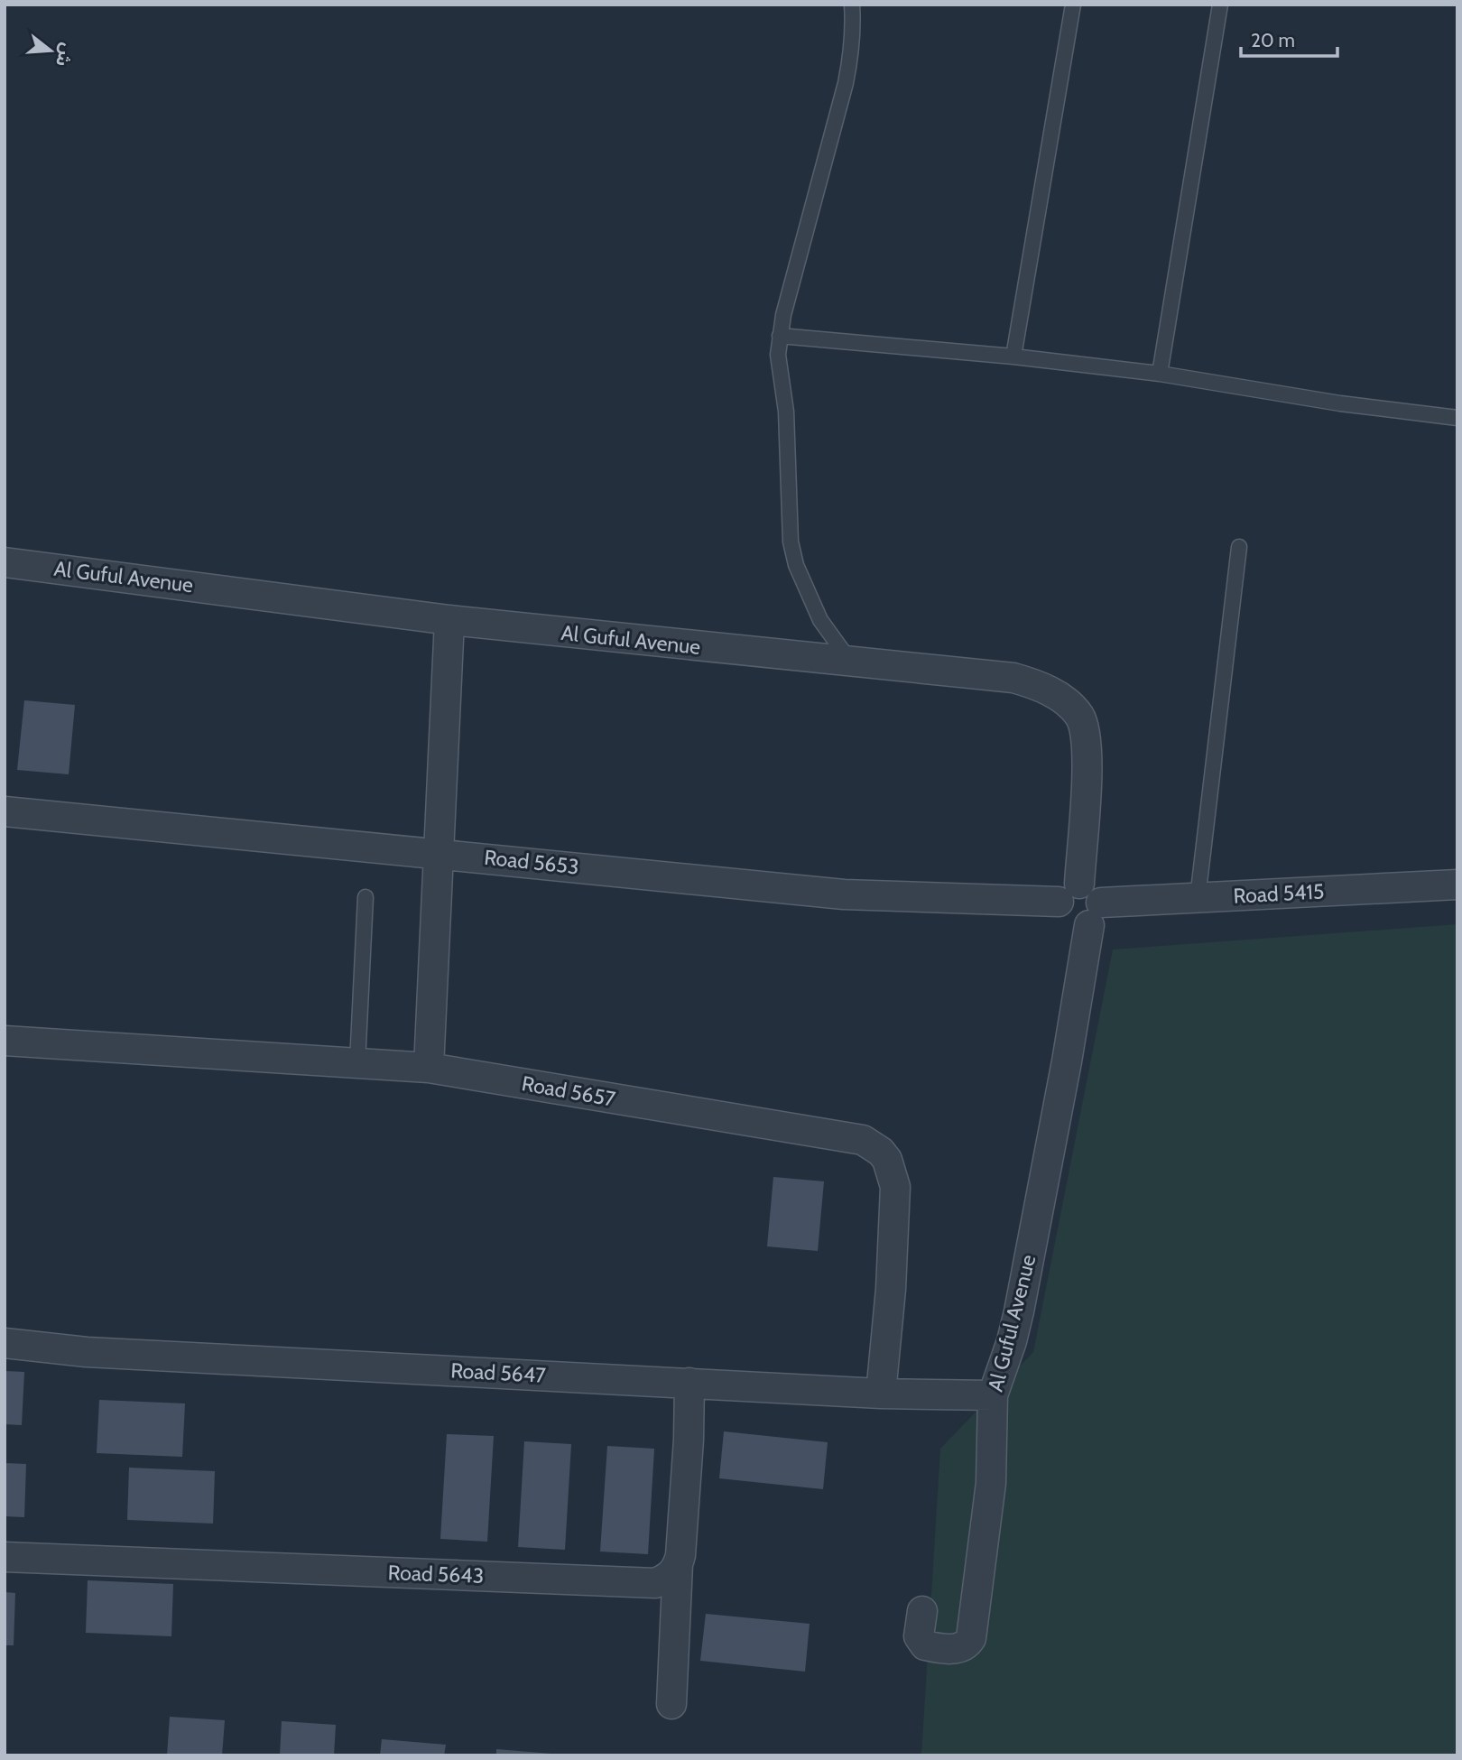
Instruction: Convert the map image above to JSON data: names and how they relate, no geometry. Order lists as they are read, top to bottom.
{
  "streets": {
    "street": [
      "Al Guful Avenue",
      "Road 5653",
      "Road 5415",
      "Road 5657",
      "Road 5647",
      "Road 5643"
    ]
  },
  "crossings": [
    ["Al Guful Avenue", "Road 5653"],
    ["Al Guful Avenue", "Road 5415"],
    ["Al Guful Avenue", "Road 5647"],
    ["Road 5653", "Road 5415"],
    ["Road 5657", "Road 5647"]
  ],
  "scale_bar": "20 m",
  "north": "right"
}
